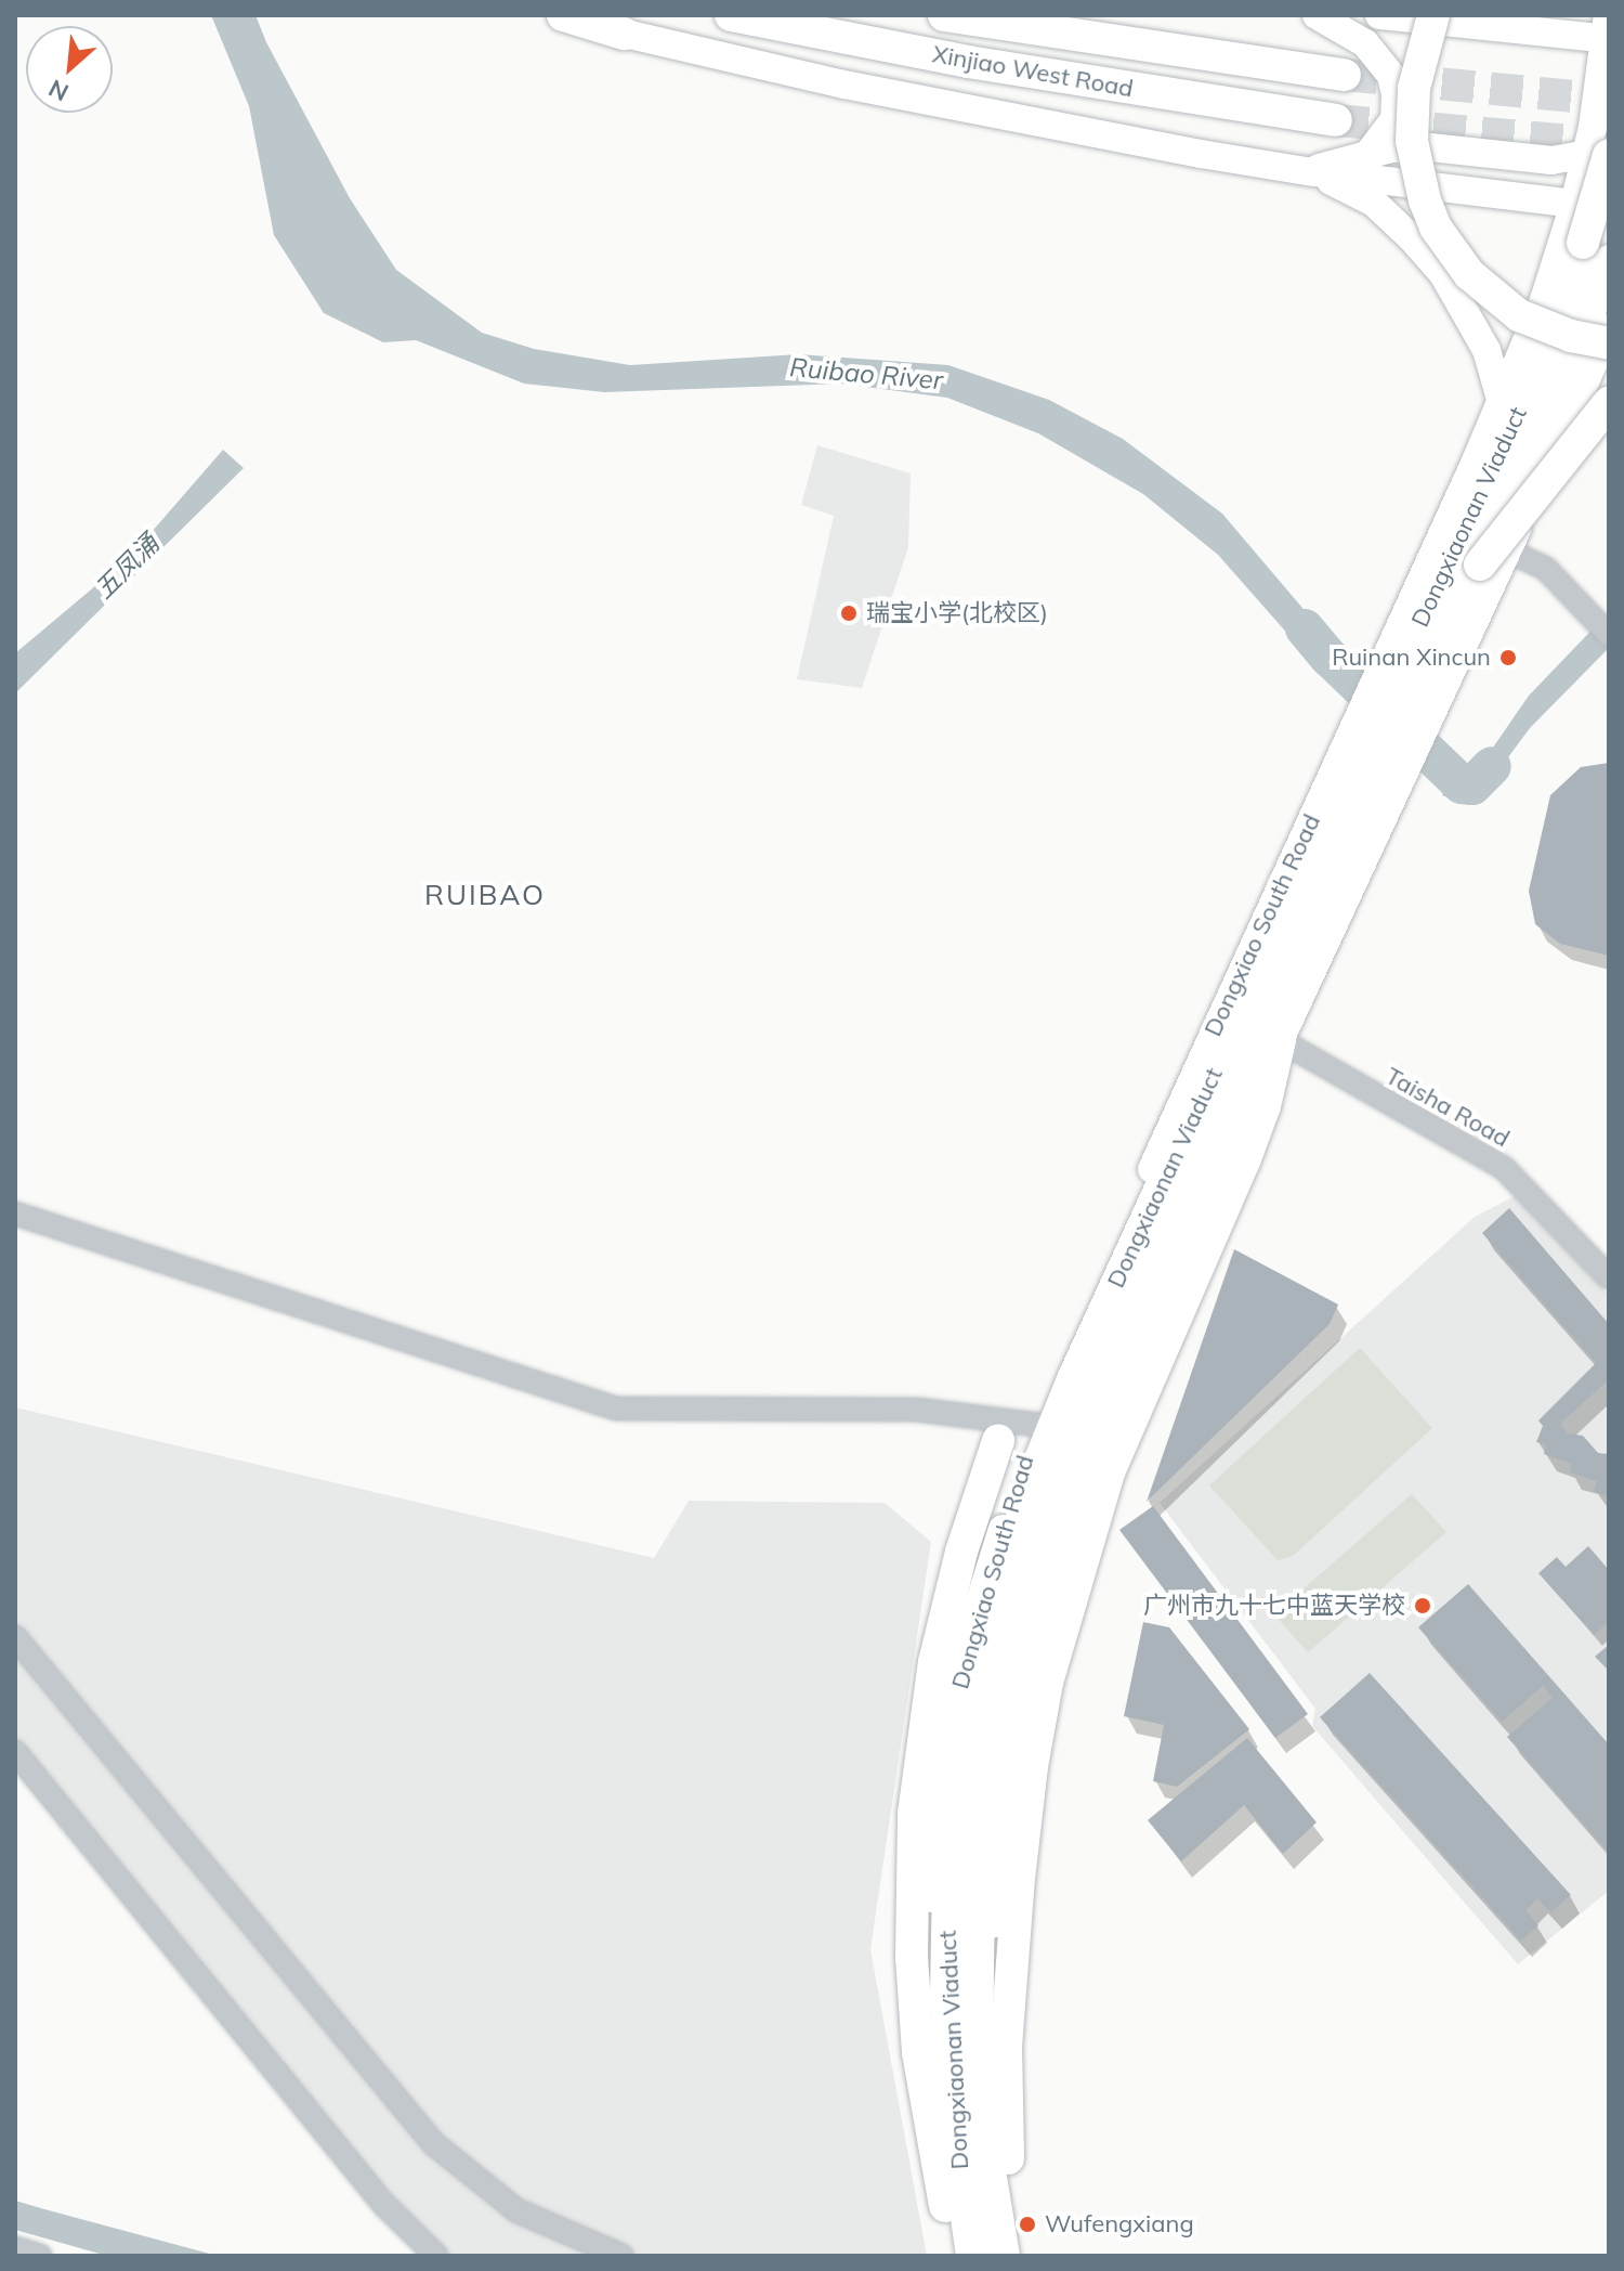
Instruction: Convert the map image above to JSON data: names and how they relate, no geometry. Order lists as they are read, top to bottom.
{
  "streets": {
    "highway": ["Xinjiao West Road", "Dongxiaonan Viaduct"],
    "main road": ["Dongxiao South Road"],
    "street": ["Taisha Road"]
  },
  "crossings": [
    ["Dongxiaonan Viaduct", "Dongxiao South Road"]
  ],
  "districts": ["RUIBAO"],
  "water": ["Ruibao River", "五凤涌"],
  "places": [
    "瑞宝小学(北校区)",
    "Ruinan Xincun",
    "广州市九十七中蓝天学校",
    "Wufengxiang"
  ],
  "north": "bottom left"
}
